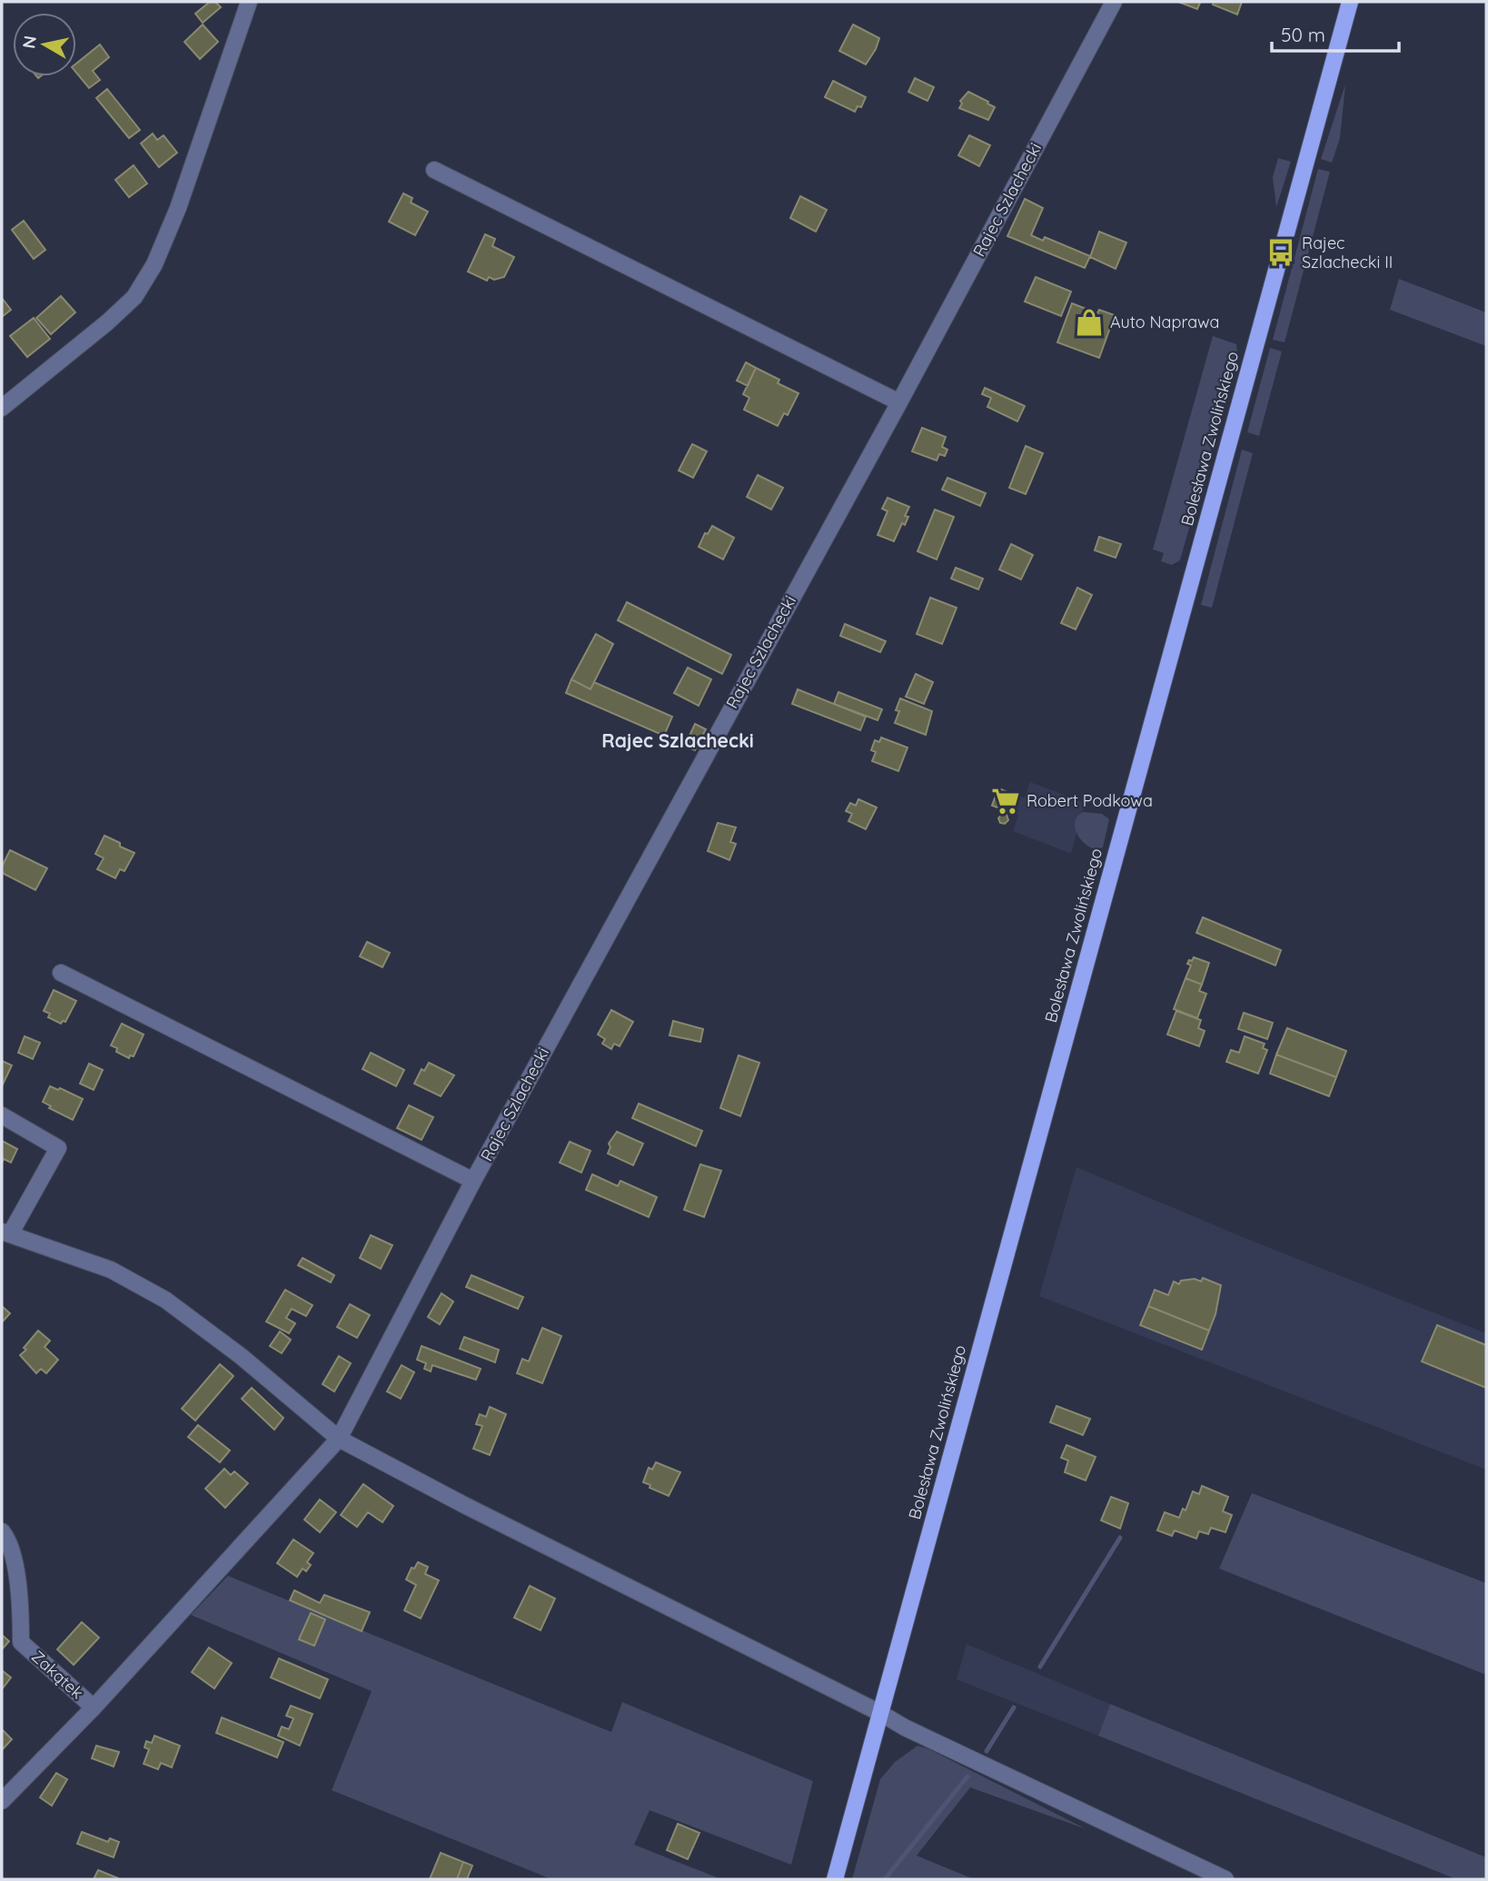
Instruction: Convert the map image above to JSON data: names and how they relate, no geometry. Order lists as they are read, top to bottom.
{
  "streets": {
    "main road": ["Bolesława Zwolińskiego"],
    "street": ["Rajec Szlachecki", "Zakątek"]
  },
  "crossings": [
    ["Rajec Szlachecki", "Zakątek"]
  ],
  "districts": ["Rajec Szlachecki"],
  "places": {
    "bus stop": ["Rajec Szlachecki II"],
    "shop": ["Auto Naprawa"],
    "supermarket": ["Robert Podkowa"]
  },
  "scale_bar": "50 m",
  "north": "left"
}
